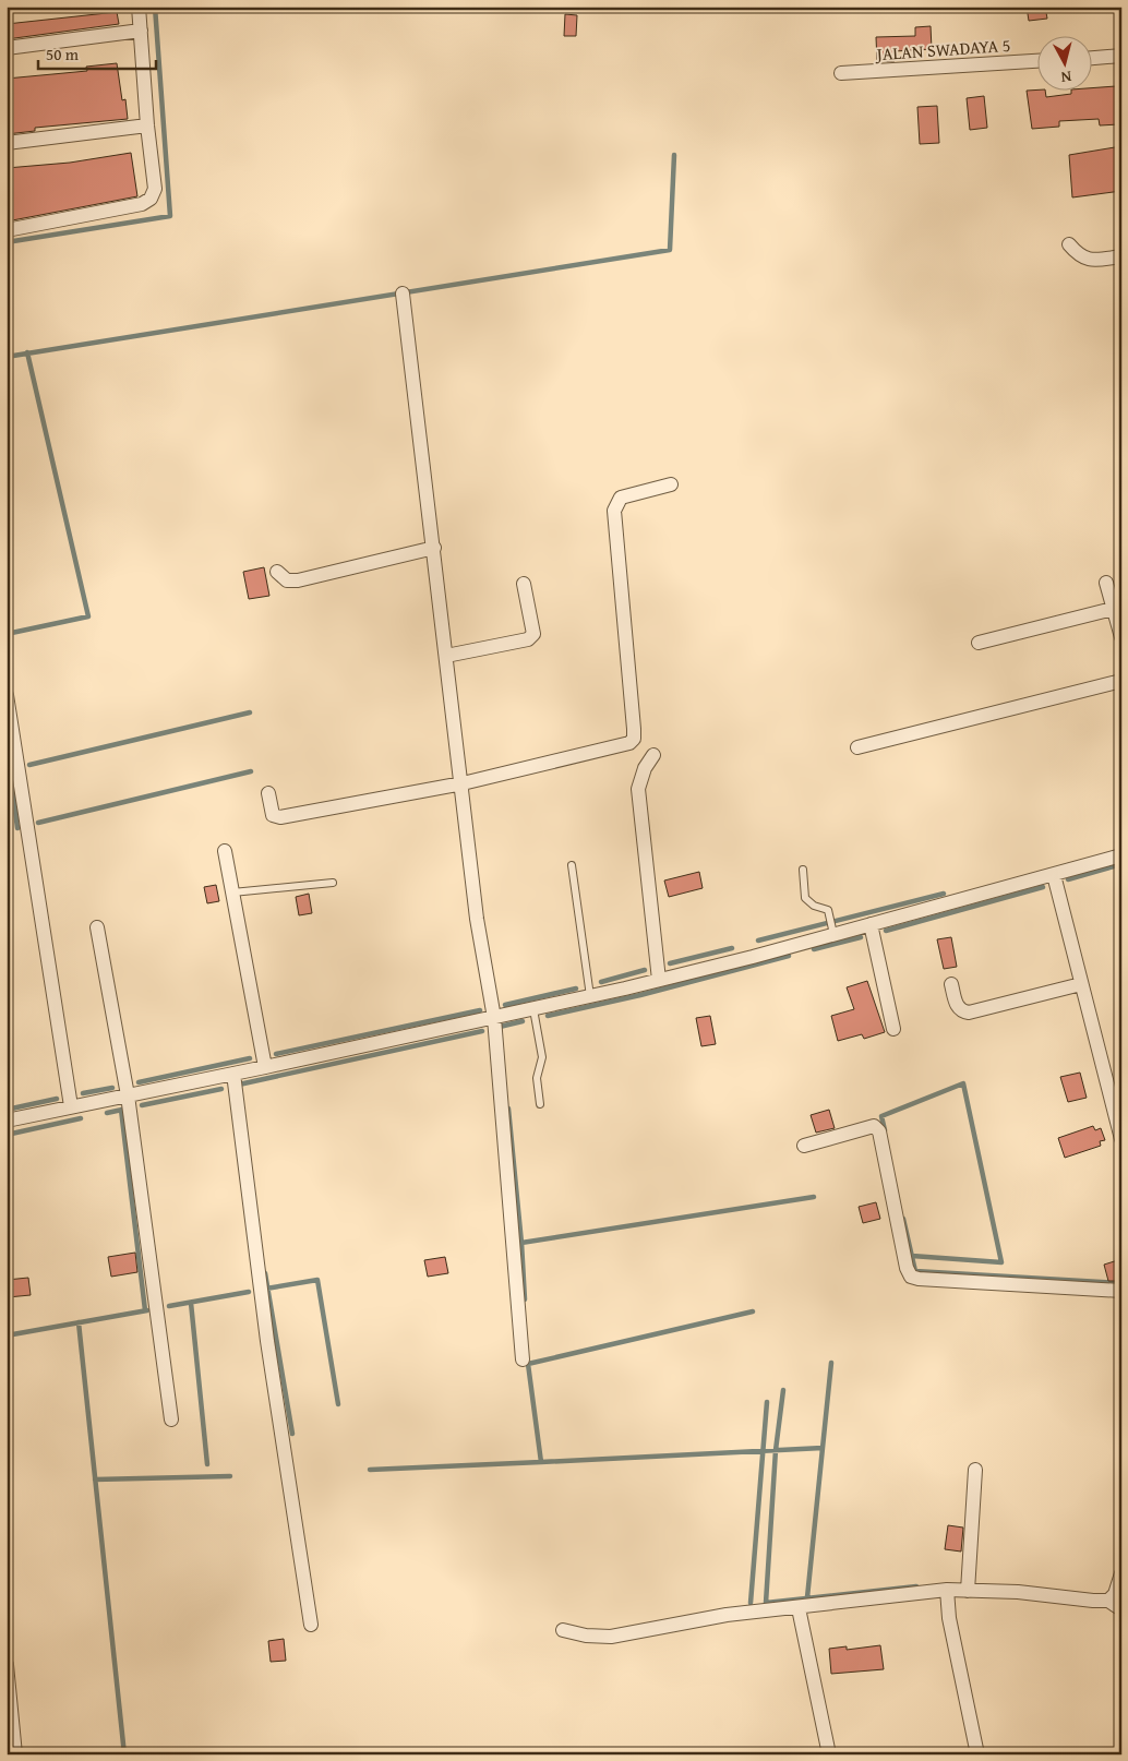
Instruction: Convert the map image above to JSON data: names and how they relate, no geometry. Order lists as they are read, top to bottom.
{
  "streets": {
    "street": ["JALAN SWADAYA 5"]
  },
  "scale_bar": "50 m",
  "north": "bottom"
}
